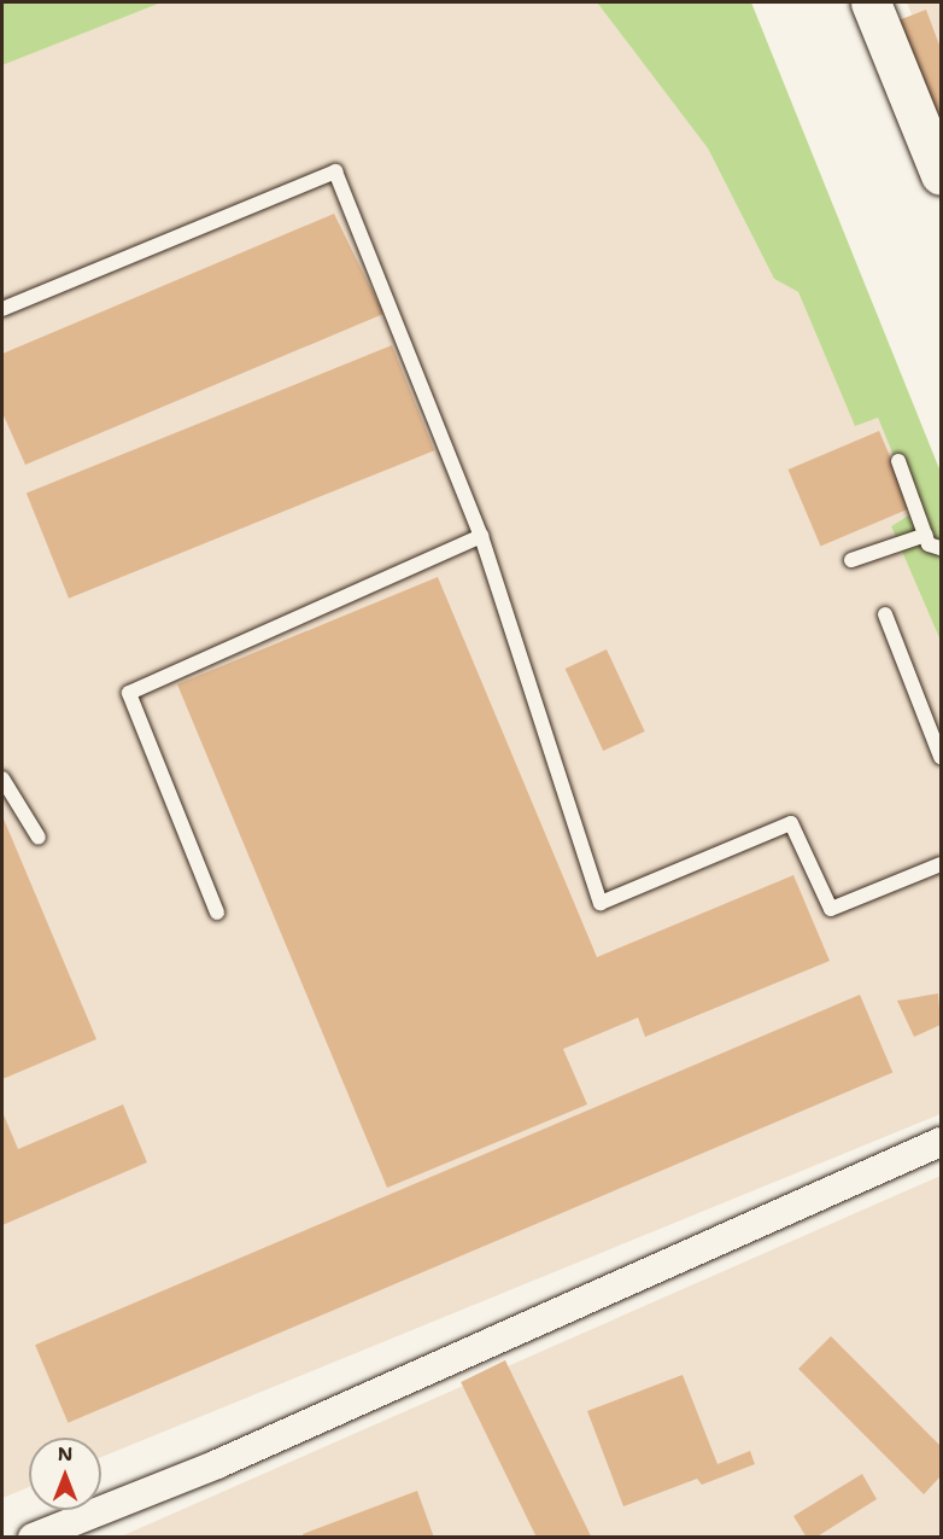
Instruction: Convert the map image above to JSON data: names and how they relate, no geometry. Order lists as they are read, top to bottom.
{
  "north": "top"
}
